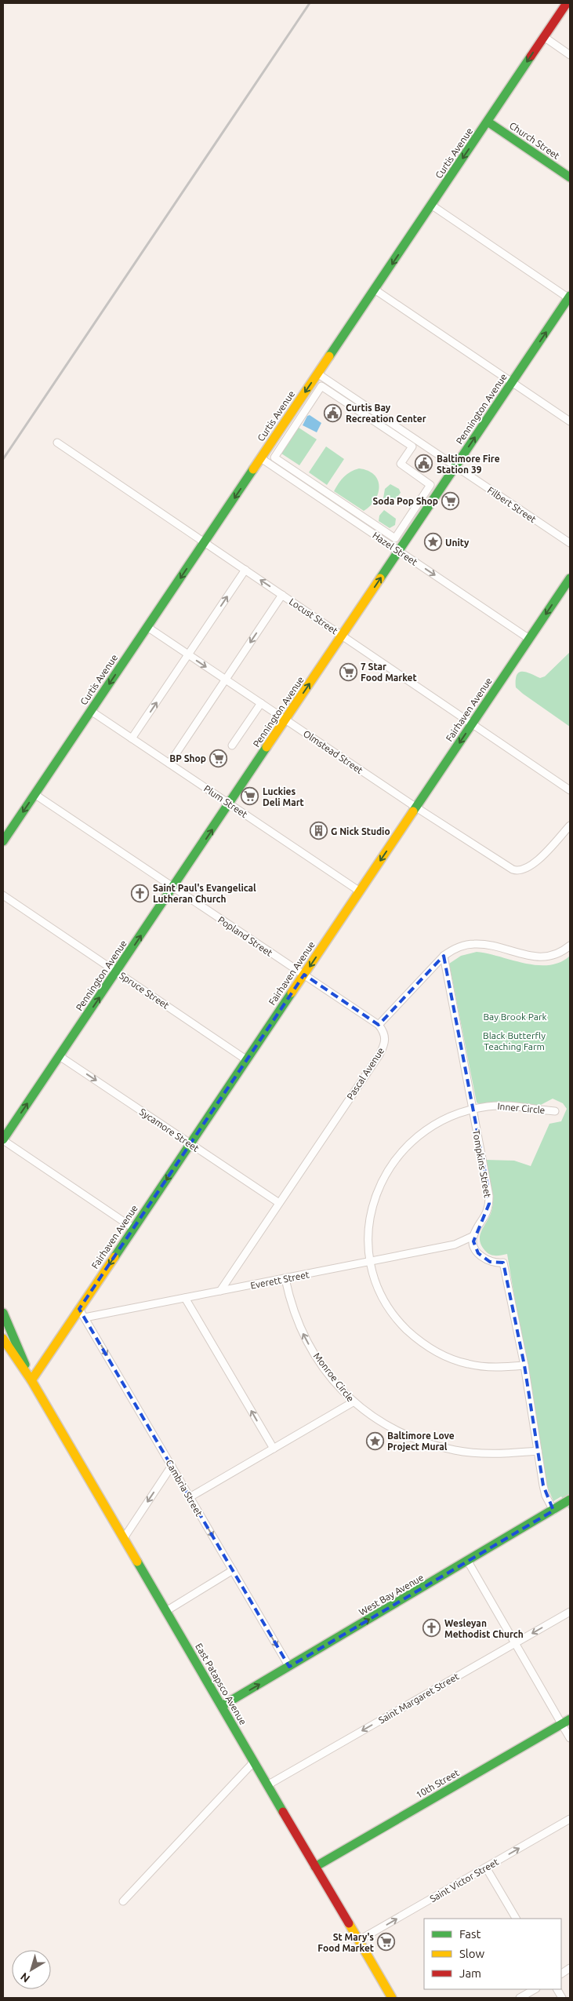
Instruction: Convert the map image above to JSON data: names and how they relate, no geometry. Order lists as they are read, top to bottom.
{
  "streets": {
    "main road": [
      "Church Street",
      "Curtis Avenue",
      "Pennington Avenue",
      "Fairhaven Avenue",
      "West Bay Avenue",
      "East Patapsco Avenue",
      "10th Street"
    ],
    "street": [
      "Filbert Street",
      "Hazel Street",
      "Locust Street",
      "Olmstead Street",
      "Plum Street",
      "Popland Street",
      "Spruce Street",
      "Pascal Avenue",
      "Inner Circle",
      "Sycamore Street",
      "Tompkins Street",
      "Everett Street",
      "Monroe Circle",
      "Cambria Street",
      "Saint Margaret Street",
      "Saint Victor Street"
    ]
  },
  "crossings": [
    ["Church Street", "Curtis Avenue"],
    ["Curtis Avenue", "Filbert Street"],
    ["Curtis Avenue", "Hazel Street"],
    ["Curtis Avenue", "Locust Street"],
    ["Curtis Avenue", "Olmstead Street"],
    ["Curtis Avenue", "Plum Street"],
    ["Curtis Avenue", "Popland Street"],
    ["Pennington Avenue", "Filbert Street"],
    ["Pennington Avenue", "Hazel Street"],
    ["Pennington Avenue", "Locust Street"],
    ["Pennington Avenue", "Olmstead Street"],
    ["Pennington Avenue", "Plum Street"],
    ["Pennington Avenue", "Popland Street"],
    ["Pennington Avenue", "Spruce Street"],
    ["Pennington Avenue", "Sycamore Street"],
    ["Hazel Street", "Fairhaven Avenue"],
    ["Locust Street", "Fairhaven Avenue"],
    ["Fairhaven Avenue", "Olmstead Street"],
    ["Fairhaven Avenue", "Plum Street"],
    ["Fairhaven Avenue", "Popland Street"],
    ["Fairhaven Avenue", "Spruce Street"],
    ["Fairhaven Avenue", "Sycamore Street"],
    ["Fairhaven Avenue", "Cambria Street"],
    ["Fairhaven Avenue", "East Patapsco Avenue"],
    ["Popland Street", "Pascal Avenue"],
    ["Pascal Avenue", "Sycamore Street"],
    ["Pascal Avenue", "Everett Street"],
    ["Inner Circle", "Tompkins Street"],
    ["Inner Circle", "Everett Street"],
    ["Tompkins Street", "Everett Street"],
    ["Everett Street", "Monroe Circle"],
    ["Everett Street", "Cambria Street"],
    ["Cambria Street", "West Bay Avenue"],
    ["West Bay Avenue", "East Patapsco Avenue"],
    ["East Patapsco Avenue", "Saint Margaret Street"],
    ["East Patapsco Avenue", "10th Street"],
    ["East Patapsco Avenue", "Saint Victor Street"]
  ],
  "one_way": [
    "Curtis Avenue",
    "Pennington Avenue",
    "Hazel Street",
    "Fairhaven Avenue",
    "Sycamore Street",
    "Monroe Circle",
    "Cambria Street",
    "West Bay Avenue",
    "Saint Margaret Street",
    "Saint Victor Street"
  ],
  "parks": ["Bay Brook Park", "Black Butterfly Teaching Farm"],
  "places": {
    "public building": ["Curtis Bay Recreation Center", "Baltimore Fire Station 39"],
    "supermarket": [
      "Soda Pop Shop",
      "7 Star Food Market",
      "BP Shop",
      "Luckies Deli Mart",
      "St Mary's Food Market"
    ],
    "place": ["Unity", "Baltimore Love Project Mural"],
    "building": ["G Nick Studio"],
    "church": ["Saint Paul's Evangelical Lutheran Church", "Wesleyan Methodist Church"]
  },
  "legend": ["Fast", "Slow", "Jam"],
  "north": "bottom left"
}
